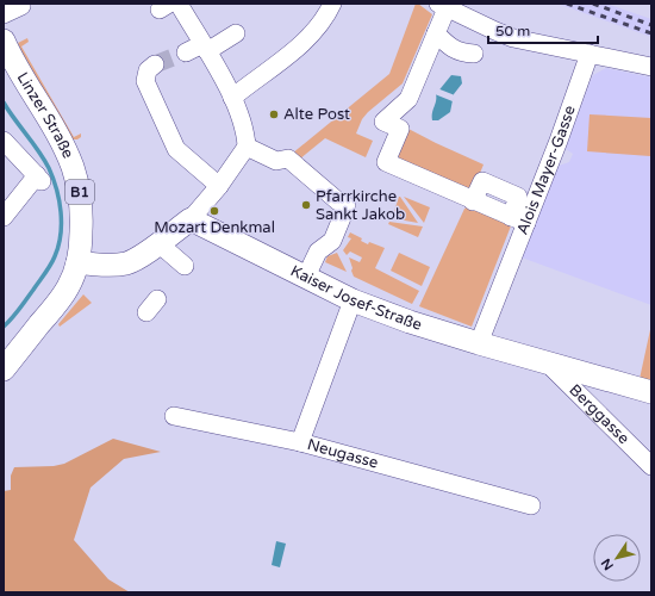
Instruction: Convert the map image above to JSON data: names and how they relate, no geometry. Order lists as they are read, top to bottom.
{
  "streets": {
    "main road": ["Linzer Straße", "B1", "Kaiser Josef-Straße"],
    "street": ["Alois Mayer-Gasse", "Berggasse", "Neugasse"]
  },
  "crossings": [
    ["Alois Mayer-Gasse", "Kaiser Josef-Straße"],
    ["Kaiser Josef-Straße", "Berggasse"],
    ["Kaiser Josef-Straße", "Neugasse"]
  ],
  "places": ["Alte Post", "Pfarrkirche Sankt Jakob", "Mozart Denkmal"],
  "scale_bar": "50 m",
  "north": "bottom left"
}
